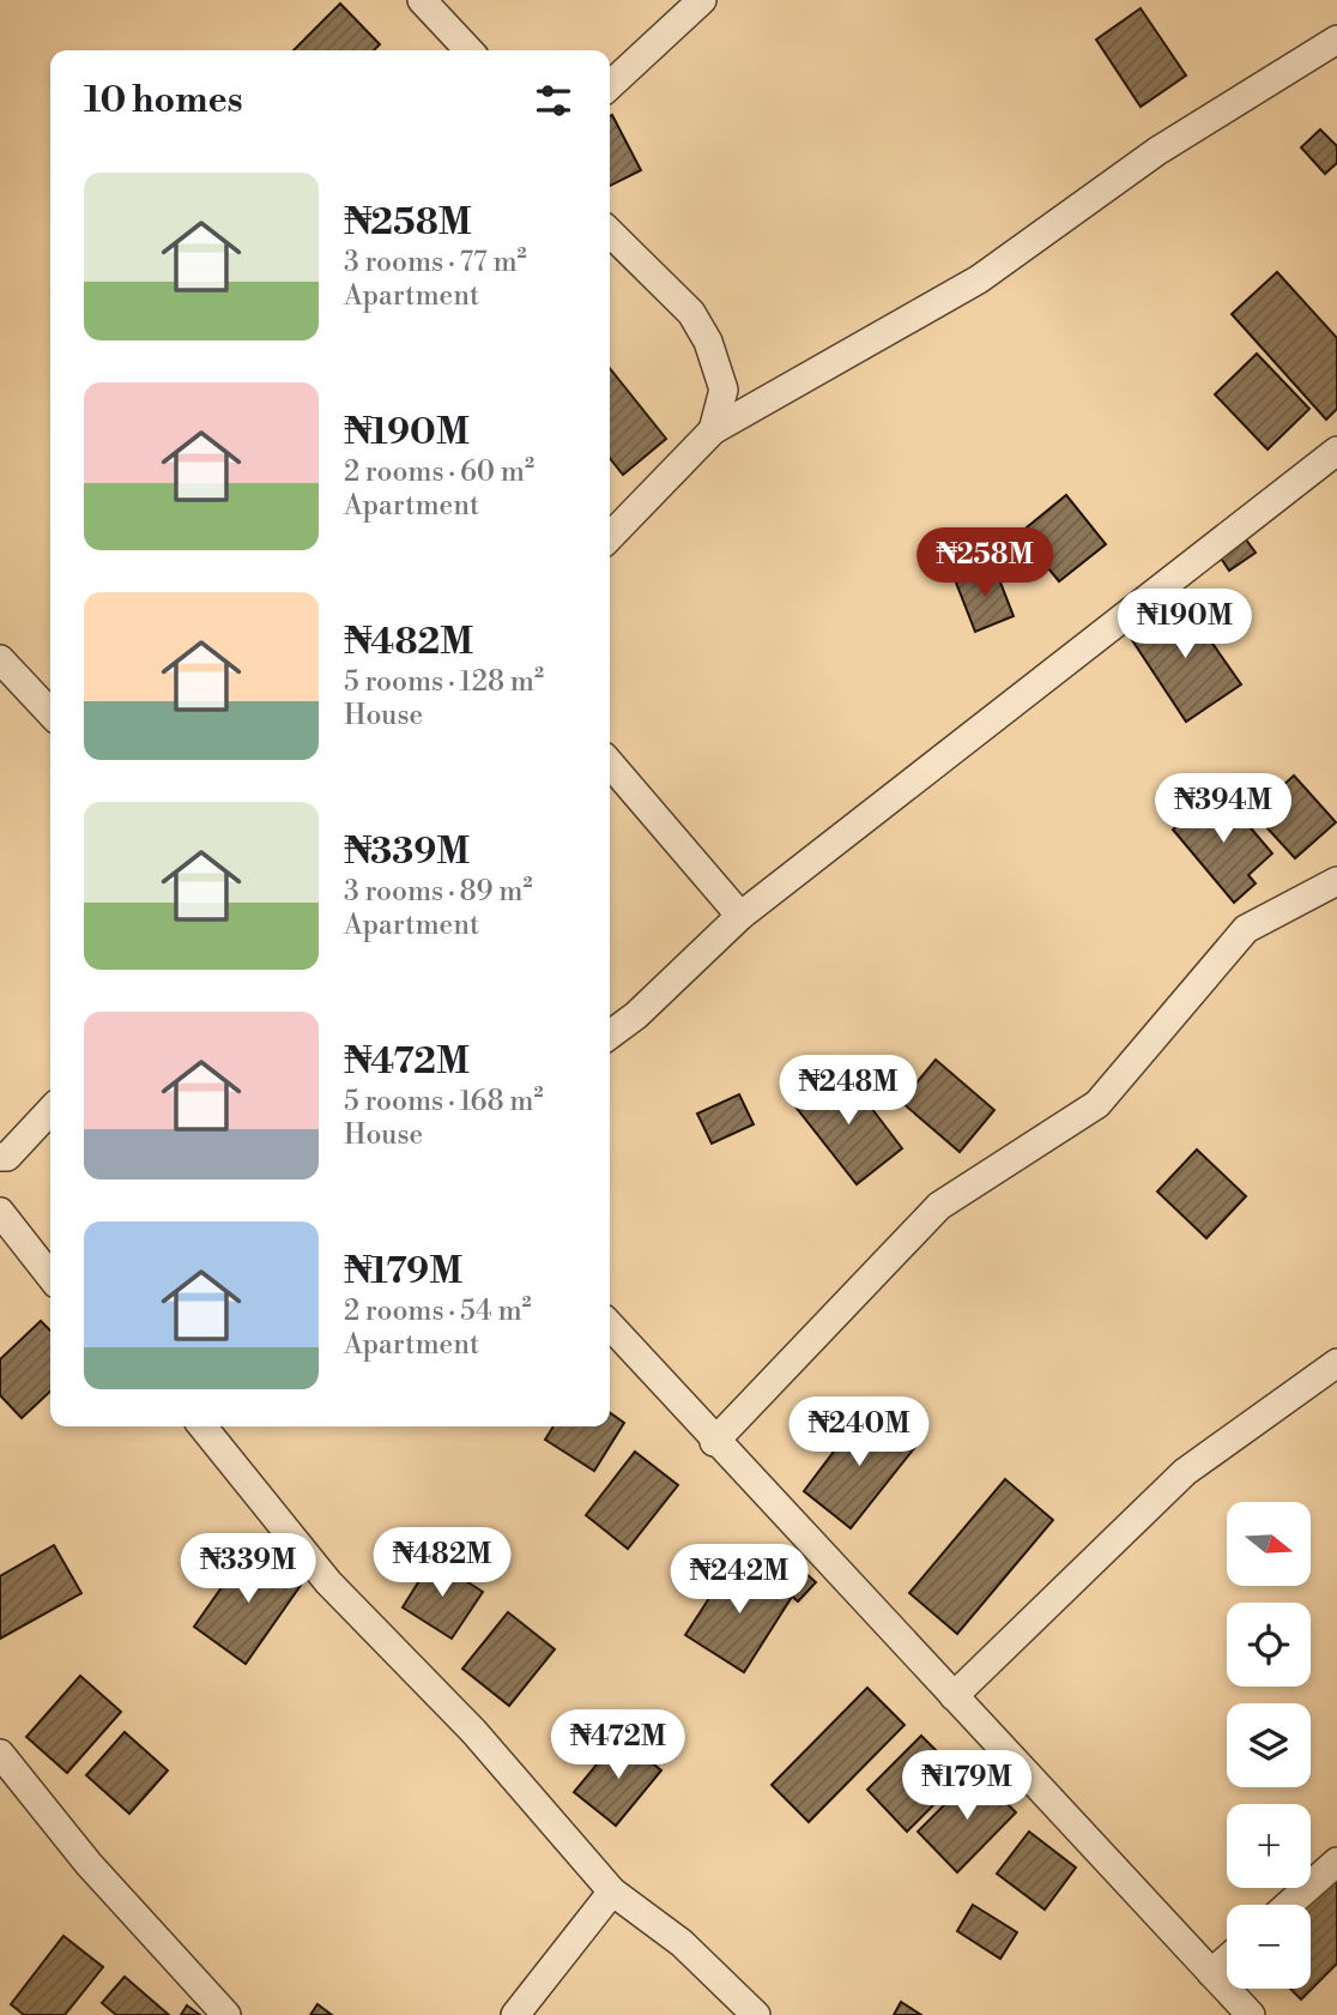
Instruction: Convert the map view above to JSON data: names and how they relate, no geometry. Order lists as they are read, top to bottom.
{
  "north": "right",
  "page": {
    "heading": "10 homes",
    "list": [
      {
        "name": "₦258M",
        "note": "3 rooms · 77 m² · Apartment"
      },
      {
        "name": "₦190M",
        "note": "2 rooms · 60 m² · Apartment"
      },
      {
        "name": "₦482M",
        "note": "5 rooms · 128 m² · House"
      },
      {
        "name": "₦339M",
        "note": "3 rooms · 89 m² · Apartment"
      },
      {
        "name": "₦472M",
        "note": "5 rooms · 168 m² · House"
      },
      {
        "name": "₦179M",
        "note": "2 rooms · 54 m² · Apartment"
      }
    ],
    "price": [
      "₦258M",
      "₦190M",
      "₦394M",
      "₦248M",
      "₦240M",
      "₦482M",
      "₦339M",
      "₦242M",
      "₦472M",
      "₦179M"
    ],
    "map_buttons": ["+", "−"]
  }
}
